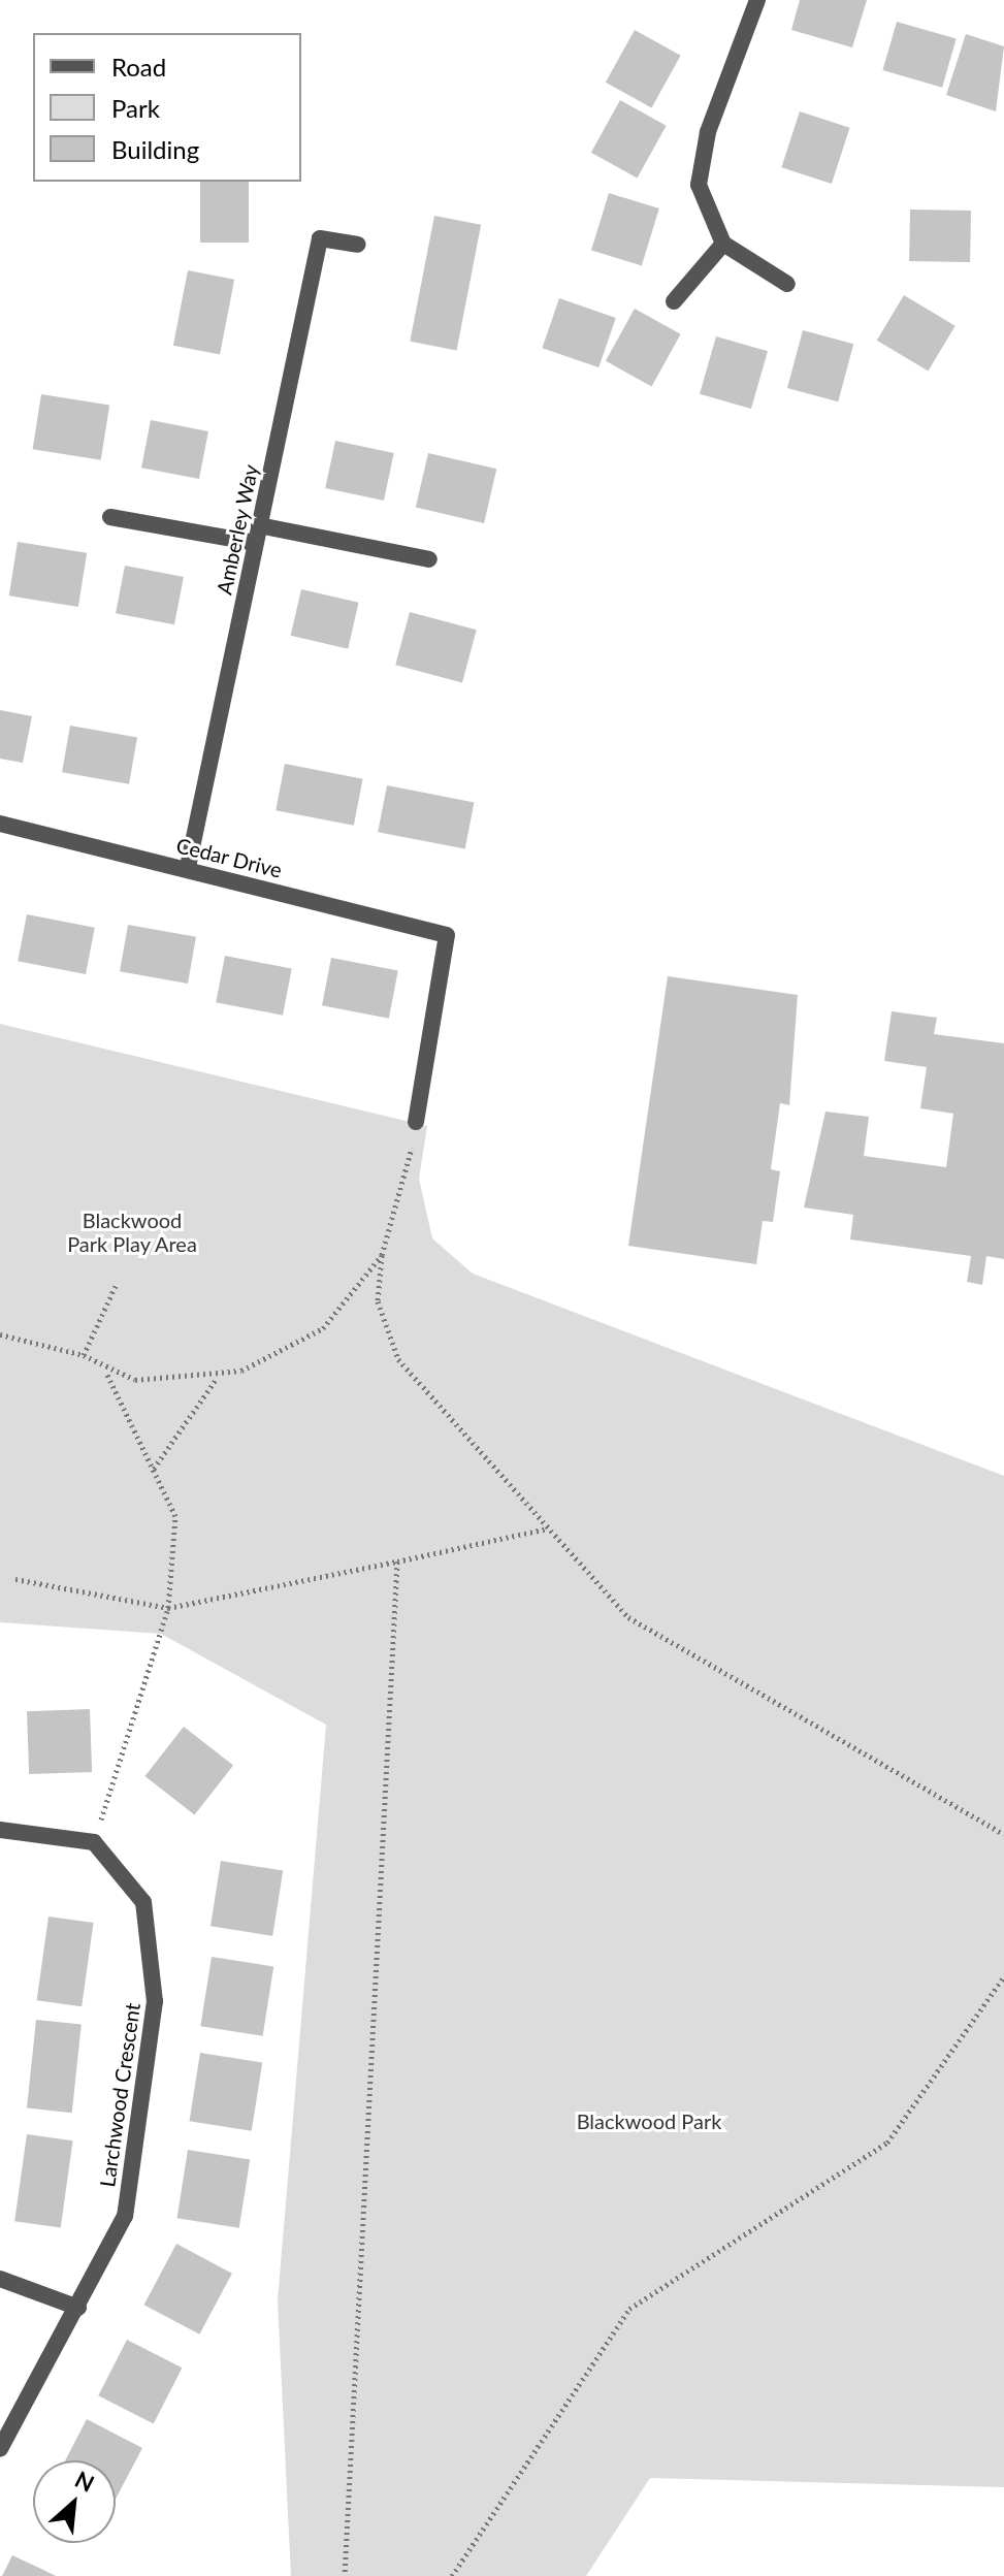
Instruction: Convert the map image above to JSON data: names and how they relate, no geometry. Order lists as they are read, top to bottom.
{
  "streets": {
    "street": ["Amberley Way", "Cedar Drive", "Larchwood Crescent"]
  },
  "crossings": [
    ["Amberley Way", "Cedar Drive"]
  ],
  "parks": ["Blackwood Park Play Area", "Blackwood Park"],
  "legend": ["Road", "Park", "Building"],
  "north": "top right"
}
